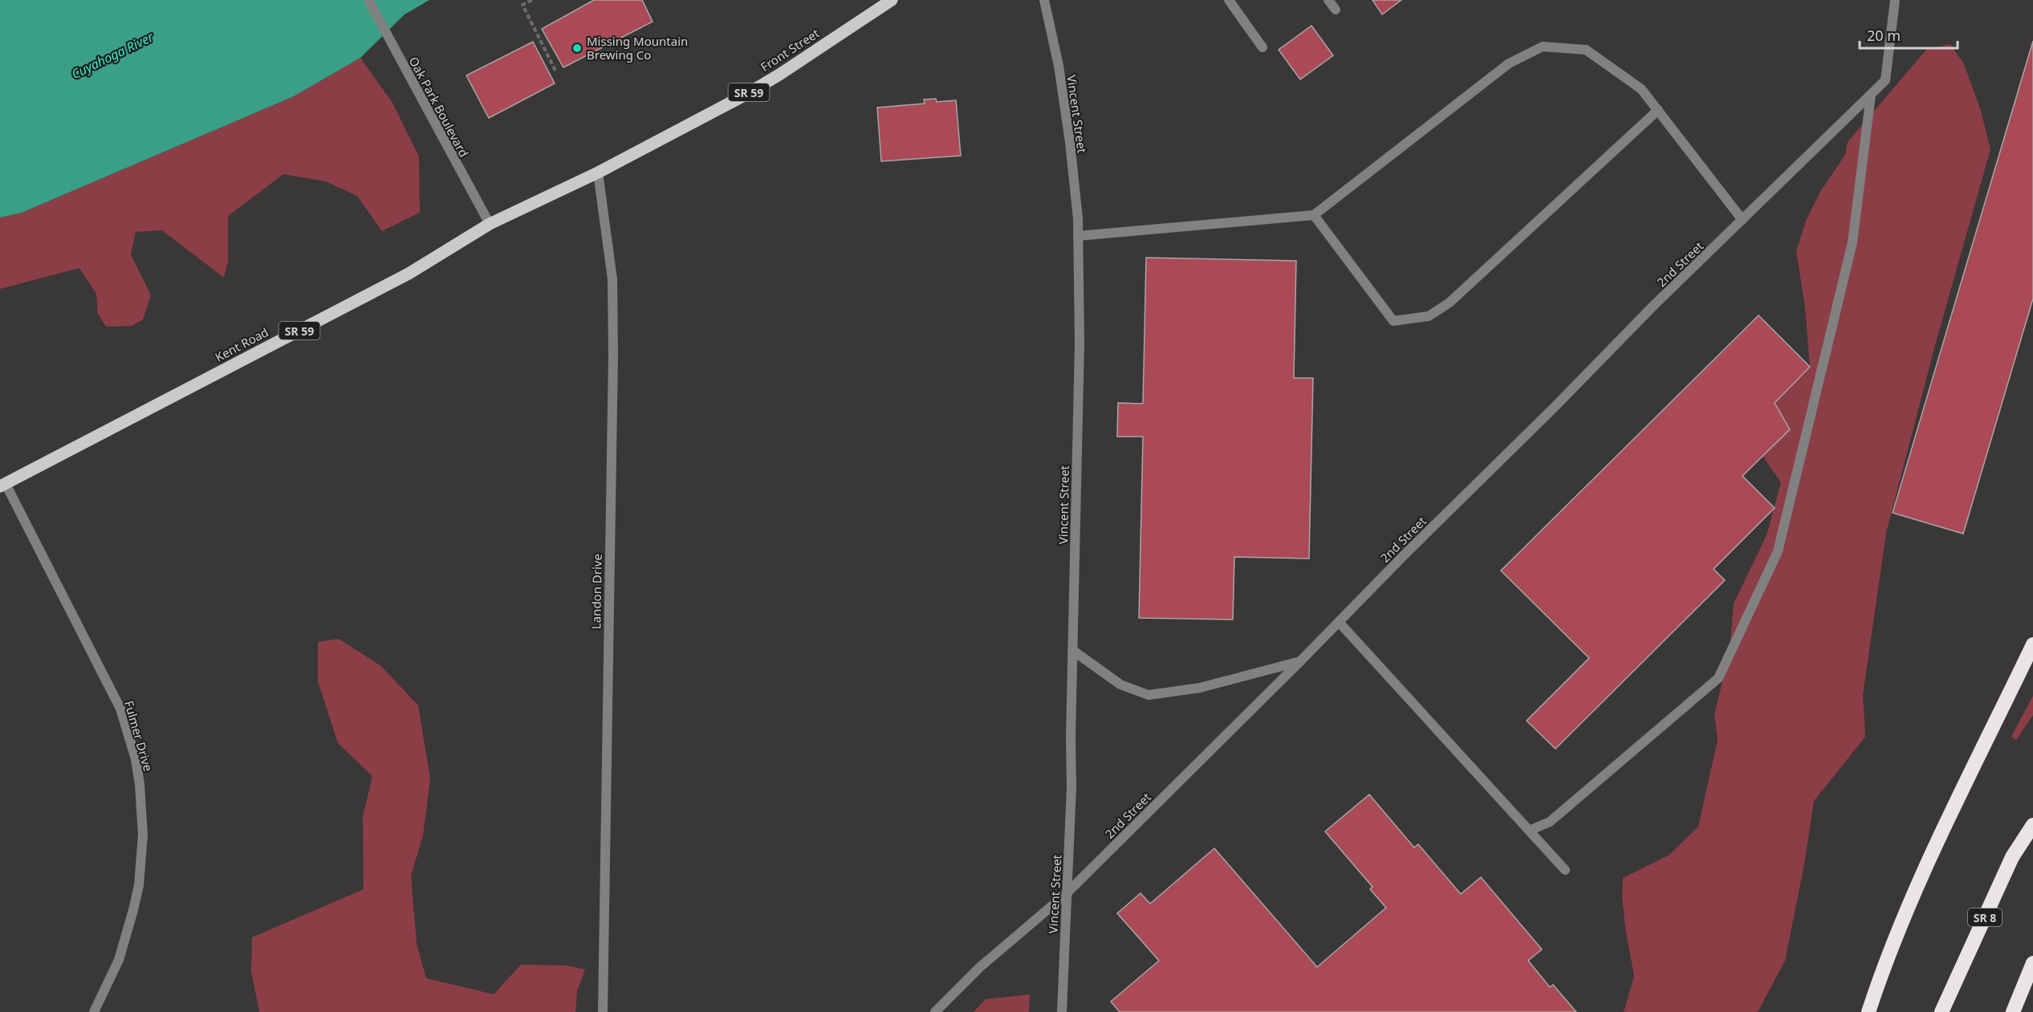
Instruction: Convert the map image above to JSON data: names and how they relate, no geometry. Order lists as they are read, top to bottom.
{
  "streets": {
    "highway": ["SR 8"],
    "main road": ["Front Street", "SR 59", "Kent Road"],
    "street": [
      "Oak Park Boulevard",
      "Vincent Street",
      "2nd Street",
      "Landon Drive",
      "Fulmer Drive"
    ]
  },
  "crossings": [
    ["Front Street", "Kent Road"],
    ["Front Street", "Landon Drive"],
    ["Oak Park Boulevard", "Kent Road"],
    ["Vincent Street", "2nd Street"],
    ["Kent Road", "Landon Drive"],
    ["Kent Road", "Fulmer Drive"]
  ],
  "water": ["Cuyahoga River"],
  "places": ["Missing Mountain Brewing Co"],
  "scale_bar": "20 m"
}
